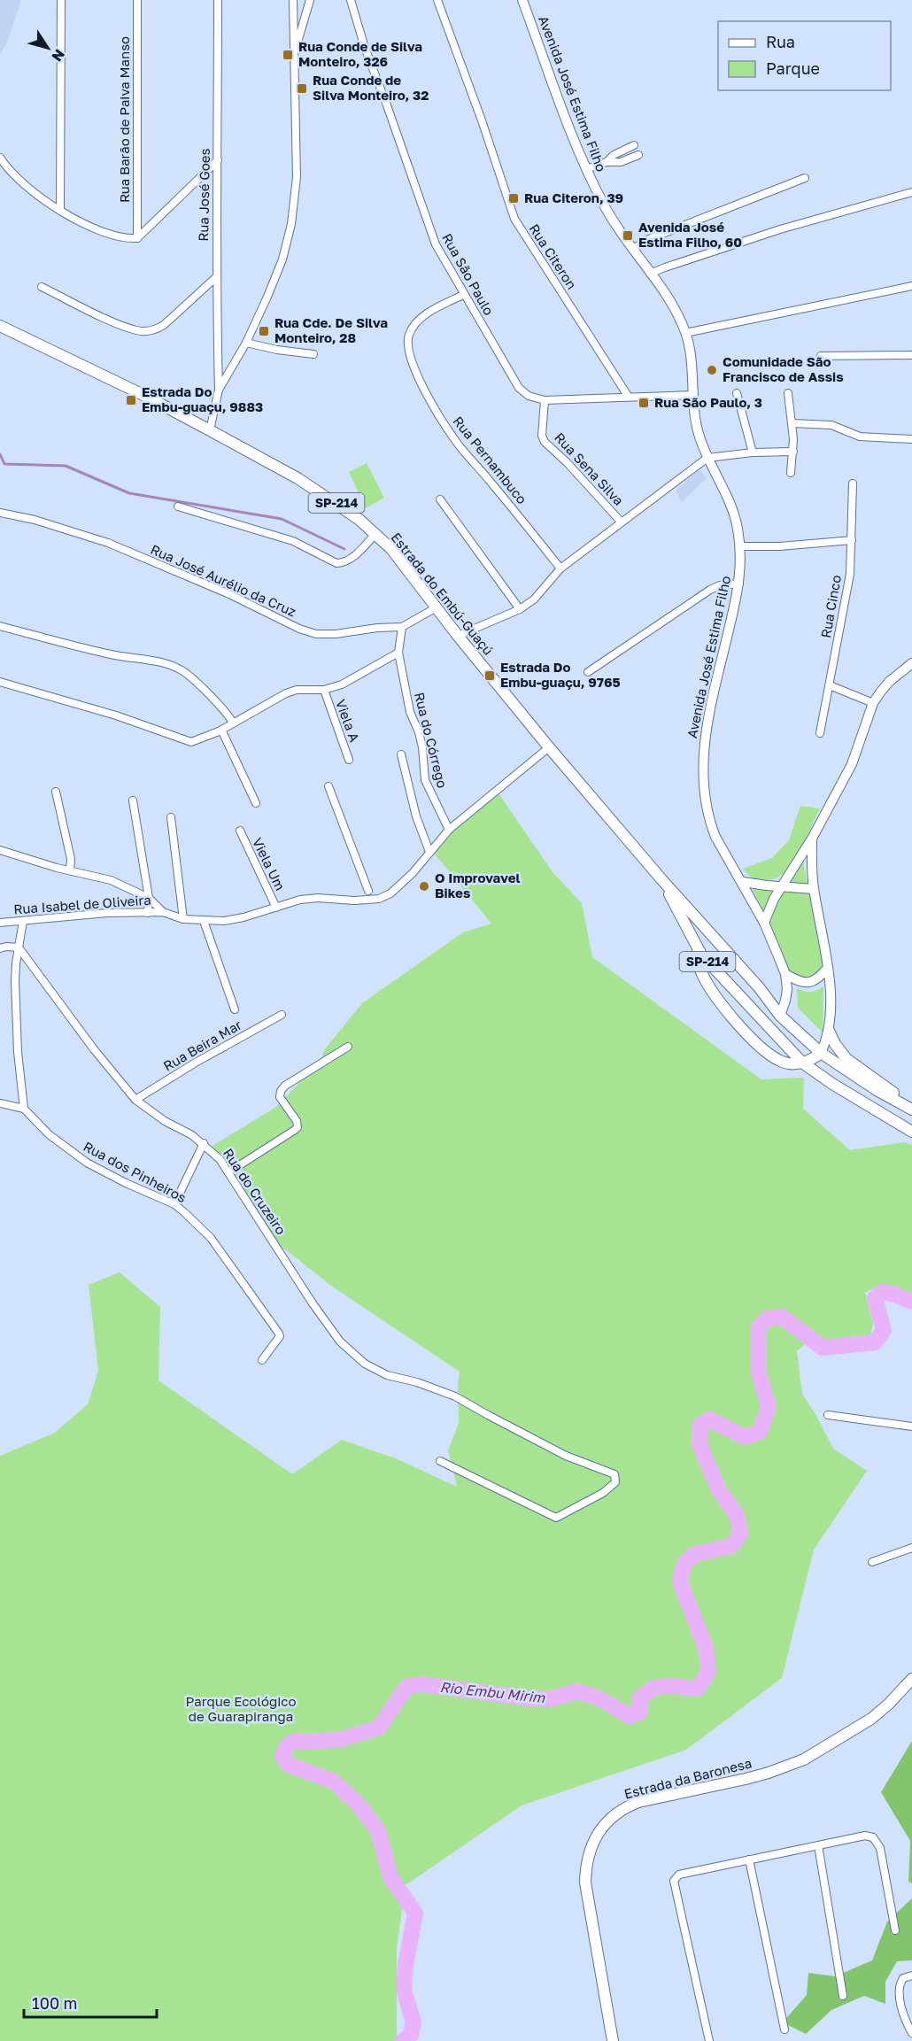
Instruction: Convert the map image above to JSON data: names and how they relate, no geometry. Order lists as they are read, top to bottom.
{
  "streets": {
    "main road": ["SP-214", "Estrada do Embú-Guaçú", "Estrada da Baronesa"],
    "street": [
      "Avenida José Estima Filho",
      "Rua Barão de Paiva Manso",
      "Rua José Goes",
      "Rua Citeron",
      "Rua São Paulo",
      "Rua Pernambuco",
      "Rua Sena Silva",
      "Rua José Aurélio da Cruz",
      "Rua Cinco",
      "Viela A",
      "Rua do Córrego",
      "Viela Um",
      "Rua Isabel de Oliveira",
      "Rua Beira Mar",
      "Rua dos Pinheiros",
      "Rua do Cruzeiro"
    ]
  },
  "crossings": [
    ["Avenida José Estima Filho", "Rua São Paulo"],
    ["Avenida José Estima Filho", "Estrada do Embú-Guaçú"],
    ["Rua Citeron", "Rua São Paulo"],
    ["Rua São Paulo", "Rua Pernambuco"],
    ["Rua São Paulo", "Rua Sena Silva"],
    ["Rua José Aurélio da Cruz", "Estrada do Embú-Guaçú"],
    ["Rua José Aurélio da Cruz", "Rua do Córrego"],
    ["Viela Um", "Rua Isabel de Oliveira"],
    ["Rua Beira Mar", "Rua do Cruzeiro"]
  ],
  "water": ["Rio Embu Mirim"],
  "parks": ["Parque Ecológico de Guarapiranga"],
  "places": {
    "transit": [
      "Rua Conde de Silva Monteiro, 326",
      "Rua Conde de Silva Monteiro, 32",
      "Rua Citeron, 39",
      "Avenida José Estima Filho, 60",
      "Rua Cde. De Silva Monteiro, 28",
      "Estrada Do Embu-guaçu, 9883",
      "Rua São Paulo, 3",
      "Estrada Do Embu-guaçu, 9765"
    ],
    "other": ["Comunidade São Francisco de Assis", "O Improvavel Bikes"]
  },
  "legend": ["Rua", "Parque"],
  "scale_bar": "100 m",
  "north": "bottom right"
}
